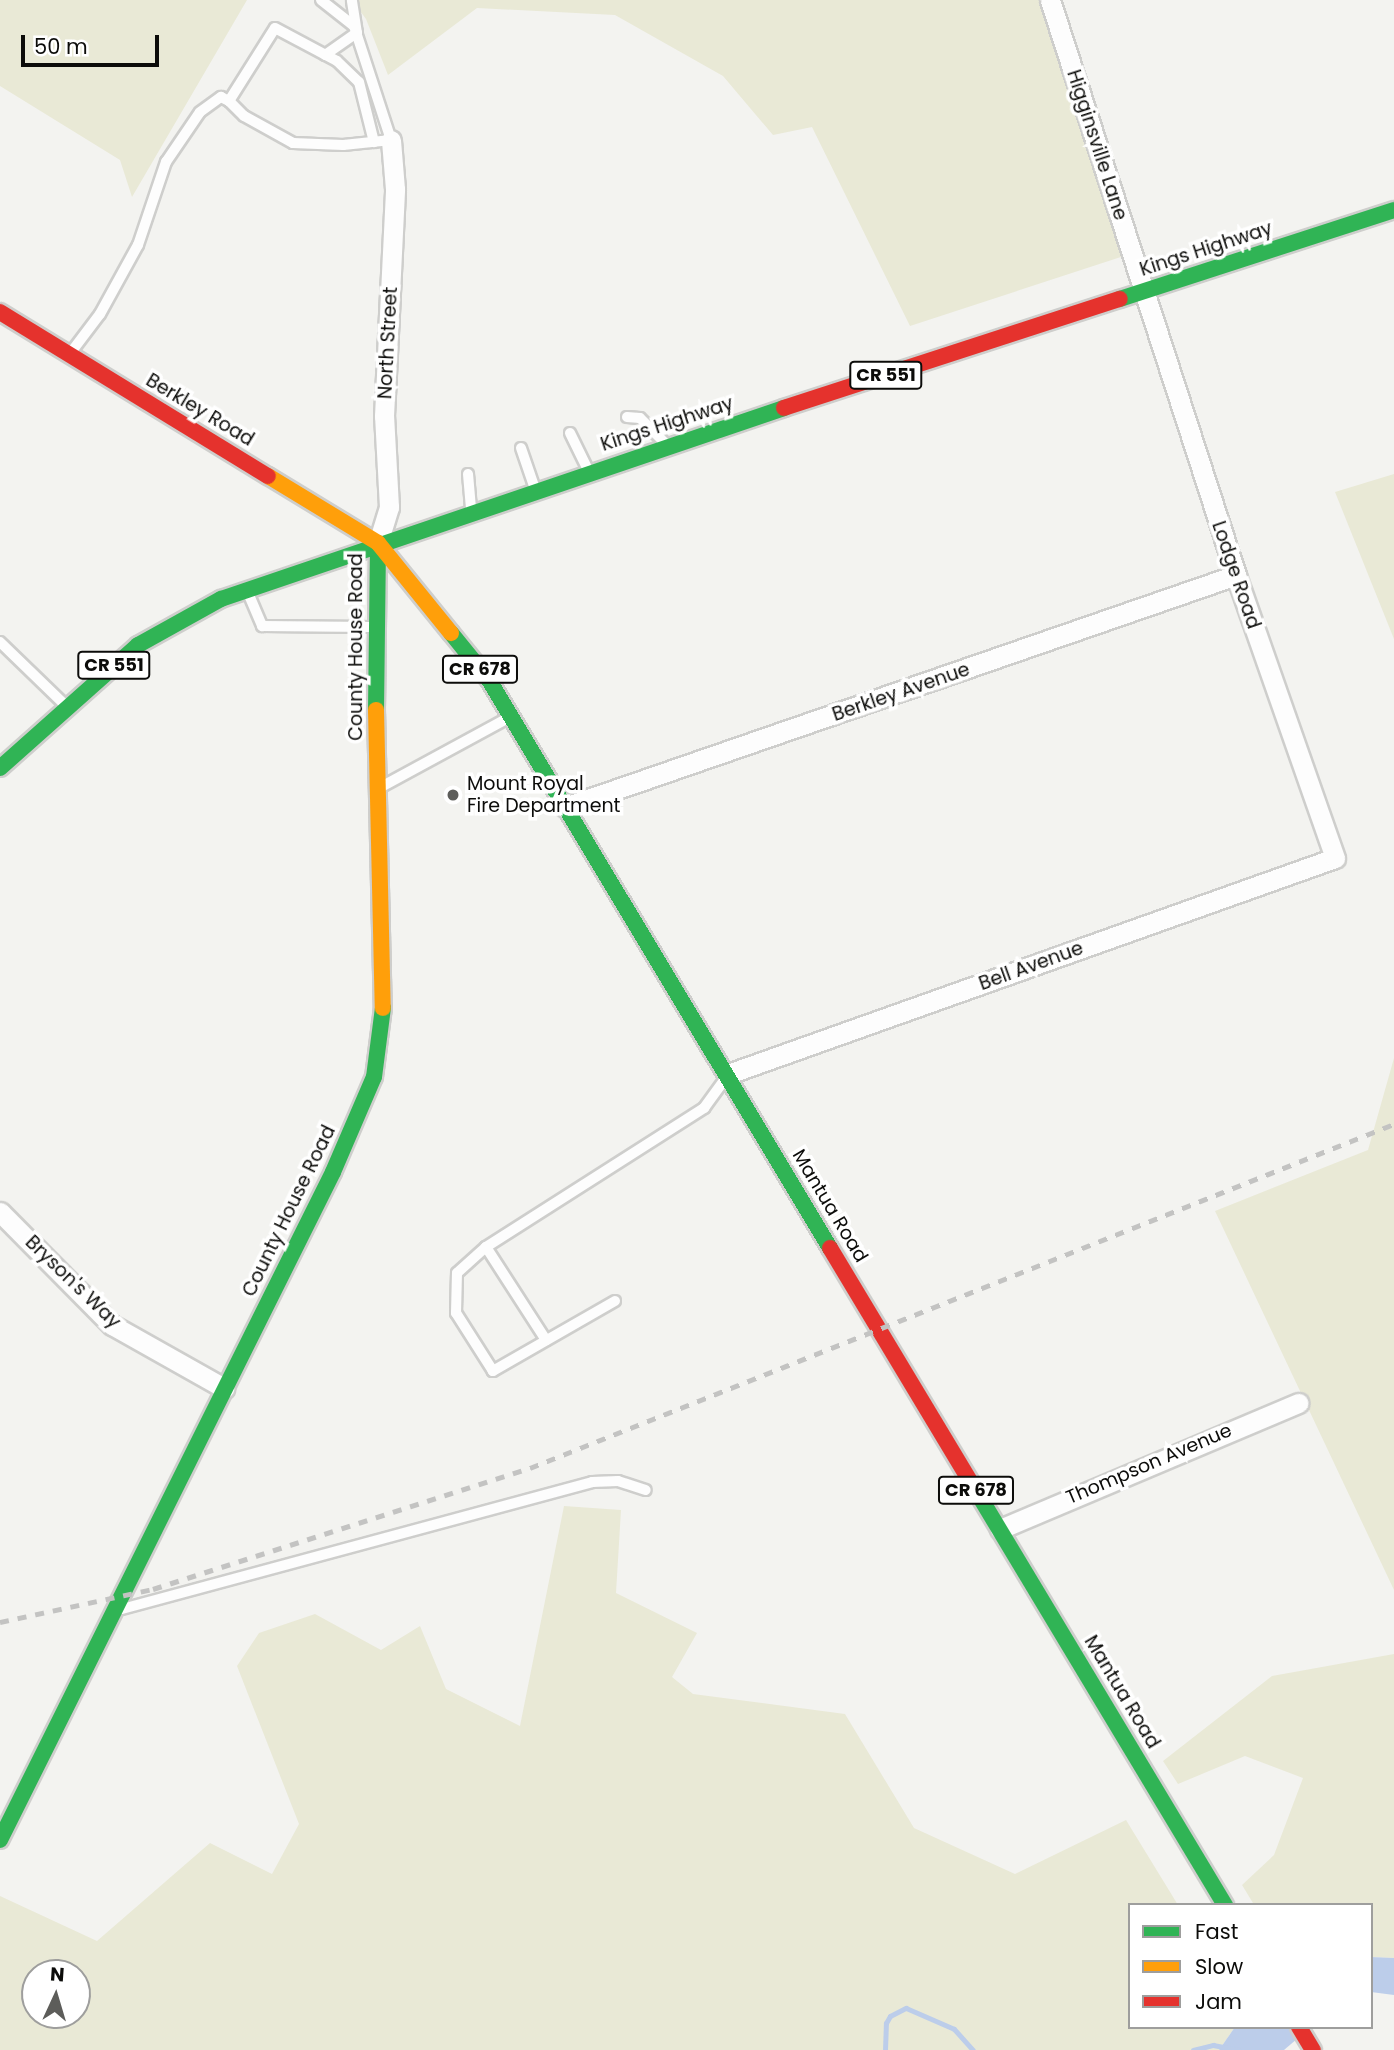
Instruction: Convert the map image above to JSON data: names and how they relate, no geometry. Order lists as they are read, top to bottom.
{
  "streets": {
    "main road": [
      "Kings Highway",
      "CR 551",
      "Berkley Road",
      "County House Road",
      "CR 678",
      "Mantua Road"
    ],
    "street": [
      "Higginsville Lane",
      "North Street",
      "Lodge Road",
      "Berkley Avenue",
      "Bell Avenue",
      "Bryson's Way",
      "Thompson Avenue"
    ]
  },
  "crossings": [
    ["Higginsville Lane", "Kings Highway"],
    ["Higginsville Lane", "Lodge Road"],
    ["Kings Highway", "North Street"],
    ["Kings Highway", "Berkley Road"],
    ["Kings Highway", "Lodge Road"],
    ["Kings Highway", "County House Road"],
    ["Kings Highway", "Mantua Road"],
    ["North Street", "Berkley Road"],
    ["North Street", "County House Road"],
    ["North Street", "Mantua Road"],
    ["Berkley Road", "County House Road"],
    ["Berkley Road", "Mantua Road"],
    ["Lodge Road", "Berkley Avenue"],
    ["Lodge Road", "Bell Avenue"],
    ["County House Road", "Mantua Road"],
    ["County House Road", "Bryson's Way"],
    ["Berkley Avenue", "Mantua Road"],
    ["Bell Avenue", "Mantua Road"],
    ["Mantua Road", "Thompson Avenue"]
  ],
  "places": ["Mount Royal Fire Department"],
  "legend": ["Fast", "Slow", "Jam"],
  "scale_bar": "50 m",
  "north": "top"
}
